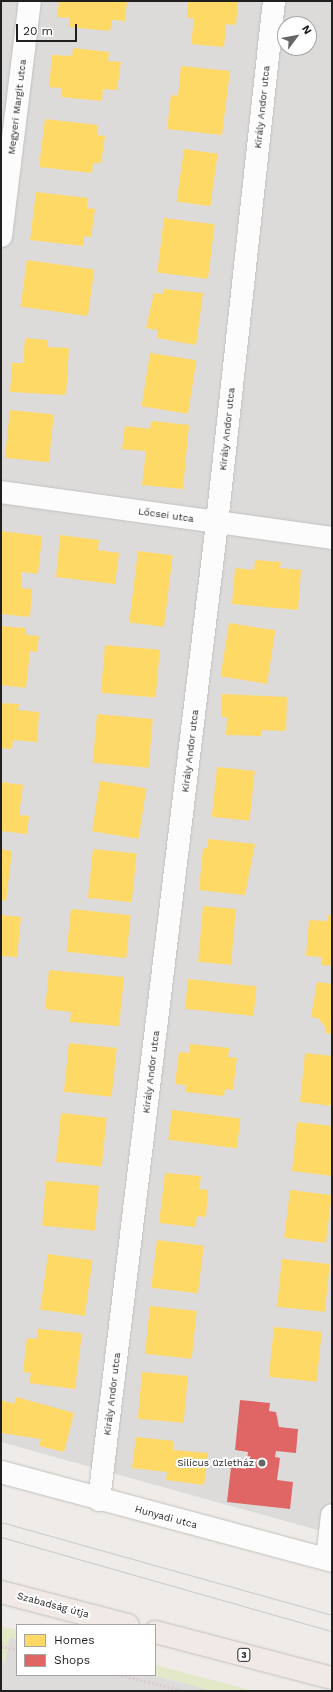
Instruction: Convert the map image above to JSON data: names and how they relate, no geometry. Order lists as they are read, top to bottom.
{
  "streets": {
    "main road": ["Szabadság útja", "3"],
    "street": [
      "Megyeri Margit utca",
      "Király Andor utca",
      "Lőcsei utca",
      "Hunyadi utca"
    ]
  },
  "crossings": [
    ["Király Andor utca", "Lőcsei utca"],
    ["Király Andor utca", "Hunyadi utca"]
  ],
  "places": ["Silicus üzletház"],
  "legend": ["Homes", "Shops"],
  "scale_bar": "20 m",
  "north": "top right"
}
